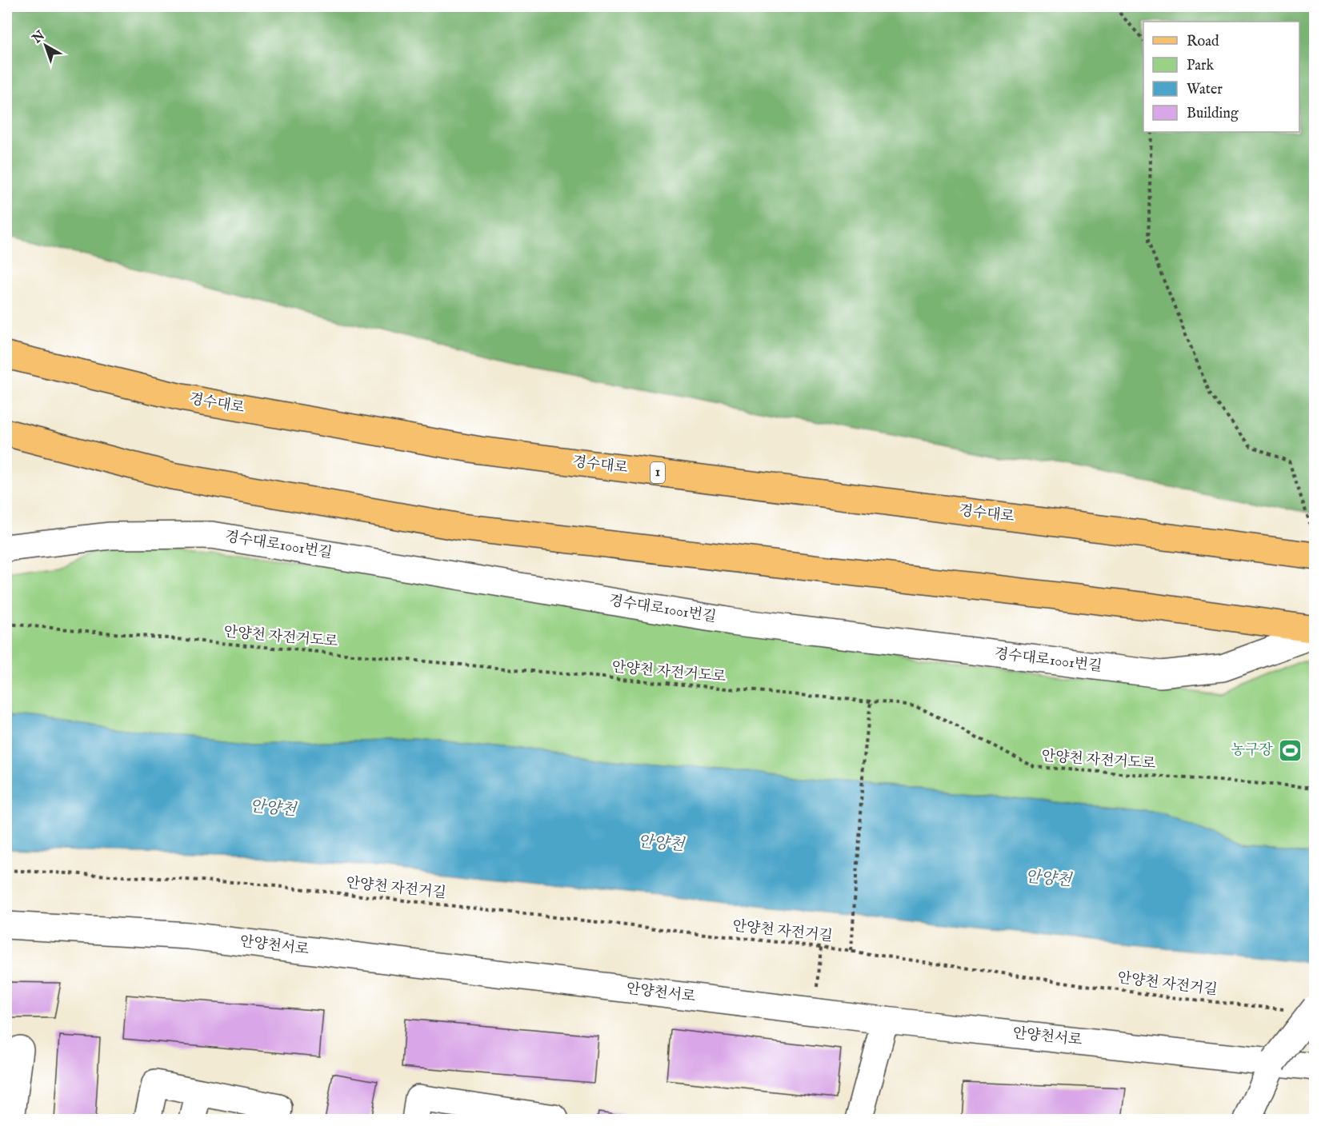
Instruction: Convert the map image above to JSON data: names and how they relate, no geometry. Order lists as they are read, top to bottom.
{
  "streets": {
    "main road": ["경수대로", "1"],
    "street": ["경수대로1001번길", "안양천서로"],
    "path": ["안양천 자전거도로", "안양천 자전거길"]
  },
  "water": ["안양천"],
  "places": {
    "sports": ["농구장"]
  },
  "legend": [
    "Road",
    "Park",
    "Water",
    "Building"
  ],
  "north": "top left"
}
